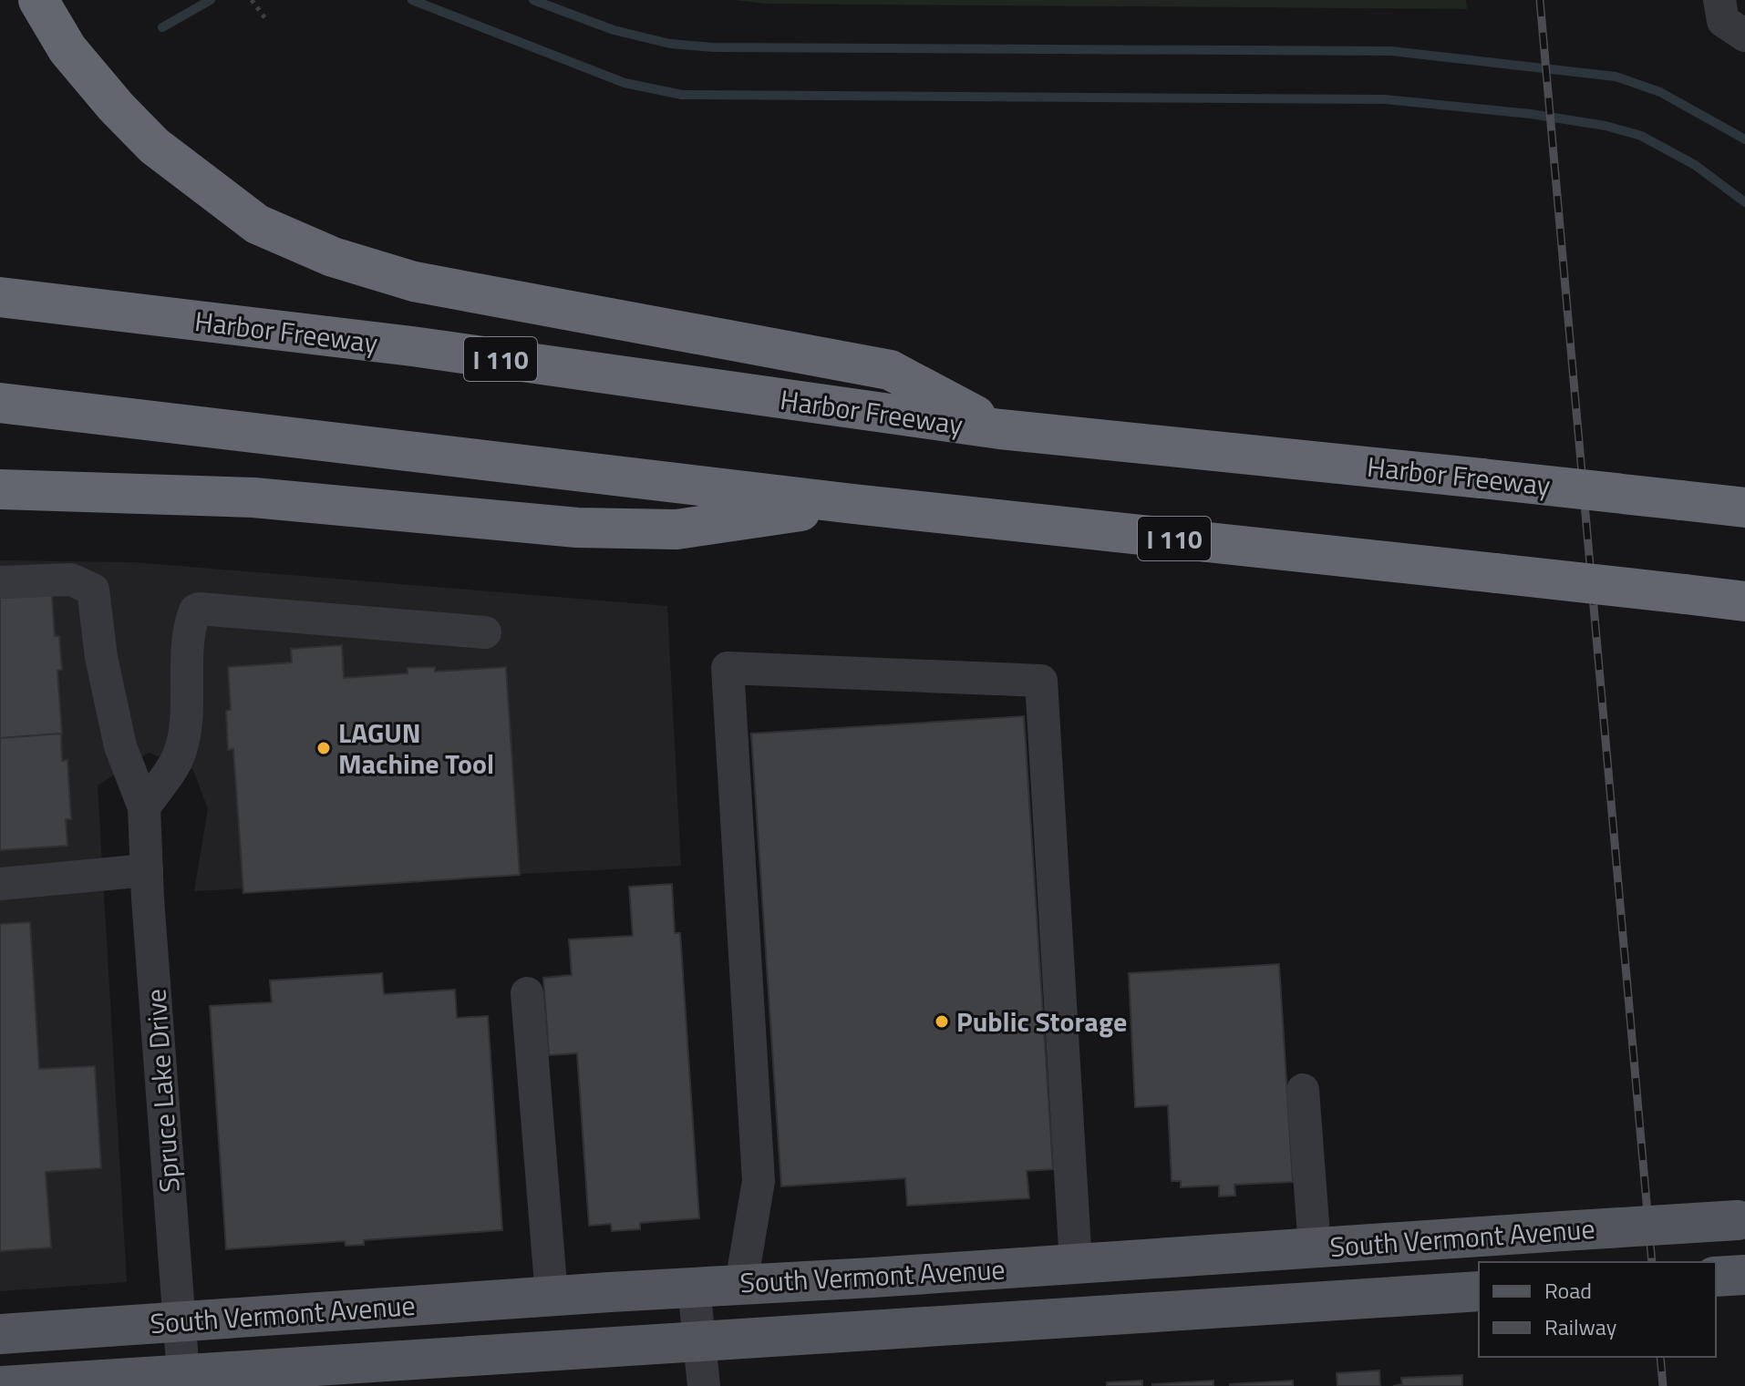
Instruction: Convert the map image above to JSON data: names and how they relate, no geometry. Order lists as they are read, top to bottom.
{
  "streets": {
    "highway": ["Harbor Freeway", "I 110"],
    "main road": ["South Vermont Avenue"],
    "street": ["Spruce Lake Drive"]
  },
  "crossings": [
    ["Spruce Lake Drive", "South Vermont Avenue"]
  ],
  "places": ["LAGUN Machine Tool", "Public Storage"],
  "legend": ["Road", "Railway"]
}
